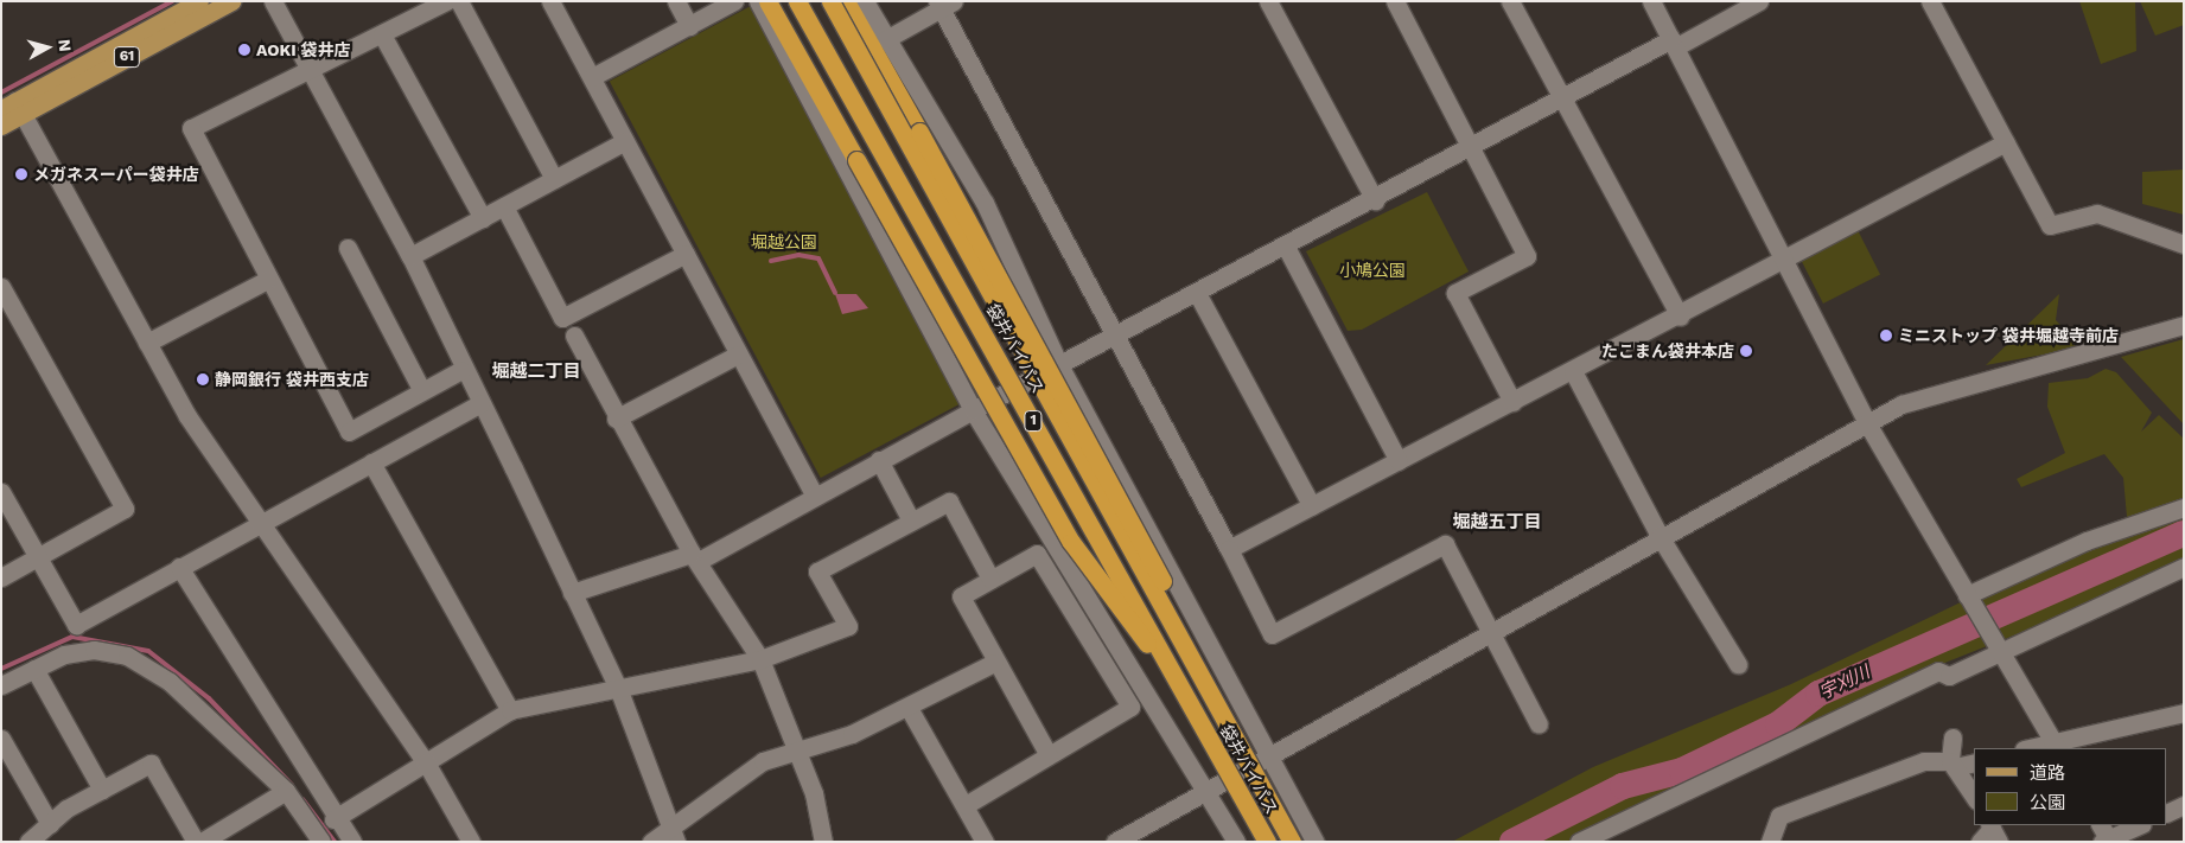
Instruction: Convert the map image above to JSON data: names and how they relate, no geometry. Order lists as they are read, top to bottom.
{
  "streets": {
    "highway": ["袋井バイパス", "1"],
    "main road": ["61"]
  },
  "districts": ["堀越二丁目", "堀越五丁目"],
  "water": ["宇刈川"],
  "parks": ["堀越公園", "小鳩公園"],
  "places": [
    "AOKI 袋井店",
    "メガネスーパー袋井店",
    "ミニストップ 袋井堀越寺前店",
    "たこまん袋井本店",
    "静岡銀行 袋井西支店"
  ],
  "legend": ["道路", "公園"],
  "north": "right"
}
